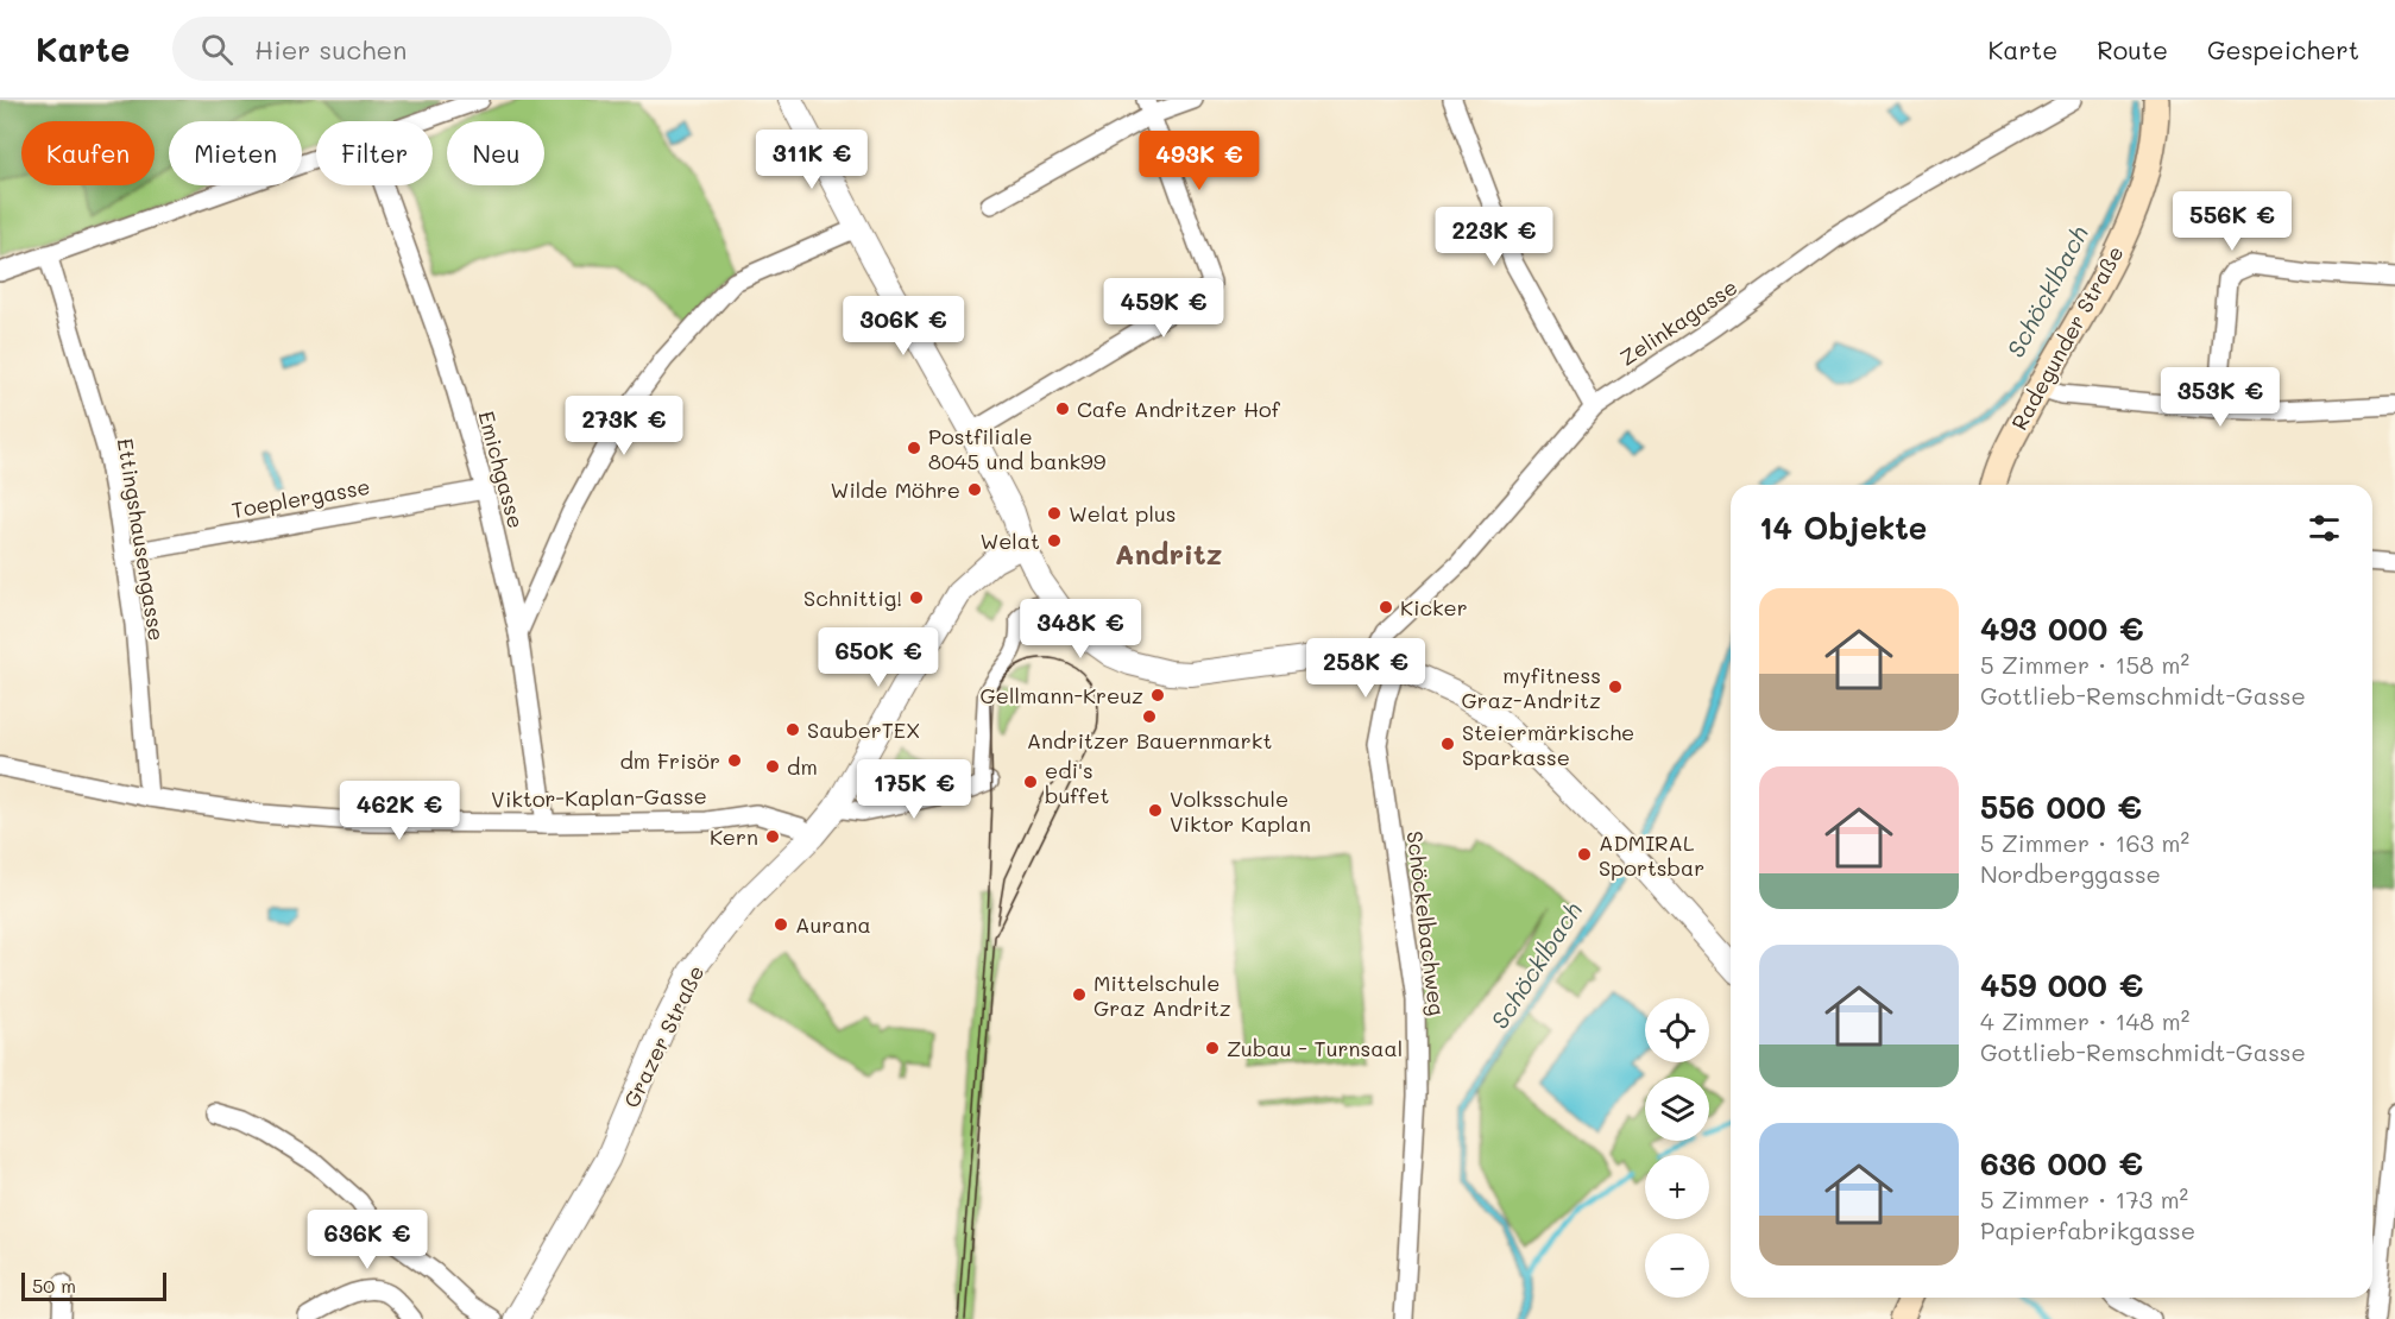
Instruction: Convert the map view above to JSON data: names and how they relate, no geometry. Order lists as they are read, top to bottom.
{
  "streets": {
    "main road": ["Radegunder Straße"],
    "street": [
      "Zelinkagasse",
      "Emichgasse",
      "Toeplergasse",
      "Ettingshausengasse",
      "Viktor-Kaplan-Gasse",
      "Schöckelbachweg",
      "Grazer Straße"
    ]
  },
  "crossings": [
    ["Emichgasse", "Toeplergasse"],
    ["Emichgasse", "Viktor-Kaplan-Gasse"],
    ["Toeplergasse", "Ettingshausengasse"],
    ["Ettingshausengasse", "Viktor-Kaplan-Gasse"],
    ["Viktor-Kaplan-Gasse", "Grazer Straße"]
  ],
  "districts": ["Andritz"],
  "water": ["Schöcklbach"],
  "places": [
    "Cafe Andritzer Hof",
    "Postfiliale 8045 und bank99",
    "Wilde Möhre",
    "Welat plus",
    "Welat",
    "Schnittig!",
    "Kicker",
    "myfitness Graz-Andritz",
    "Gellmann-Kreuz",
    "Andritzer Bauernmarkt",
    "SauberTEX",
    "Steiermärkische Sparkasse",
    "dm Frisör",
    "dm",
    "edi's buffet",
    "Volksschule Viktor Kaplan",
    "Kern",
    "ADMIRAL Sportsbar",
    "Aurana",
    "Mittelschule Graz Andritz",
    "Zubau - Turnsaal"
  ],
  "scale_bar": "50 m",
  "page": {
    "header": "Karte",
    "search": "Hier suchen",
    "nav": ["Karte", "Route", "Gespeichert"],
    "chip": [
      "Kaufen",
      "Mieten",
      "Filter",
      "Neu"
    ],
    "price": [
      "311K €",
      "493K €",
      "556K €",
      "223K €",
      "459K €",
      "306K €",
      "353K €",
      "273K €",
      "348K €",
      "650K €",
      "258K €",
      "175K €",
      "462K €",
      "636K €"
    ],
    "heading": "14 Objekte",
    "list": [
      {
        "name": "493 000 €",
        "note": "5 Zimmer · 158 m² · Gottlieb-Remschmidt-Gasse"
      },
      {
        "name": "556 000 €",
        "note": "5 Zimmer · 163 m² · Nordberggasse"
      },
      {
        "name": "459 000 €",
        "note": "4 Zimmer · 148 m² · Gottlieb-Remschmidt-Gasse"
      },
      {
        "name": "636 000 €",
        "note": "5 Zimmer · 173 m² · Papierfabrikgasse"
      }
    ],
    "map_buttons": ["+", "−"],
    "scale": "50 m"
  }
}
